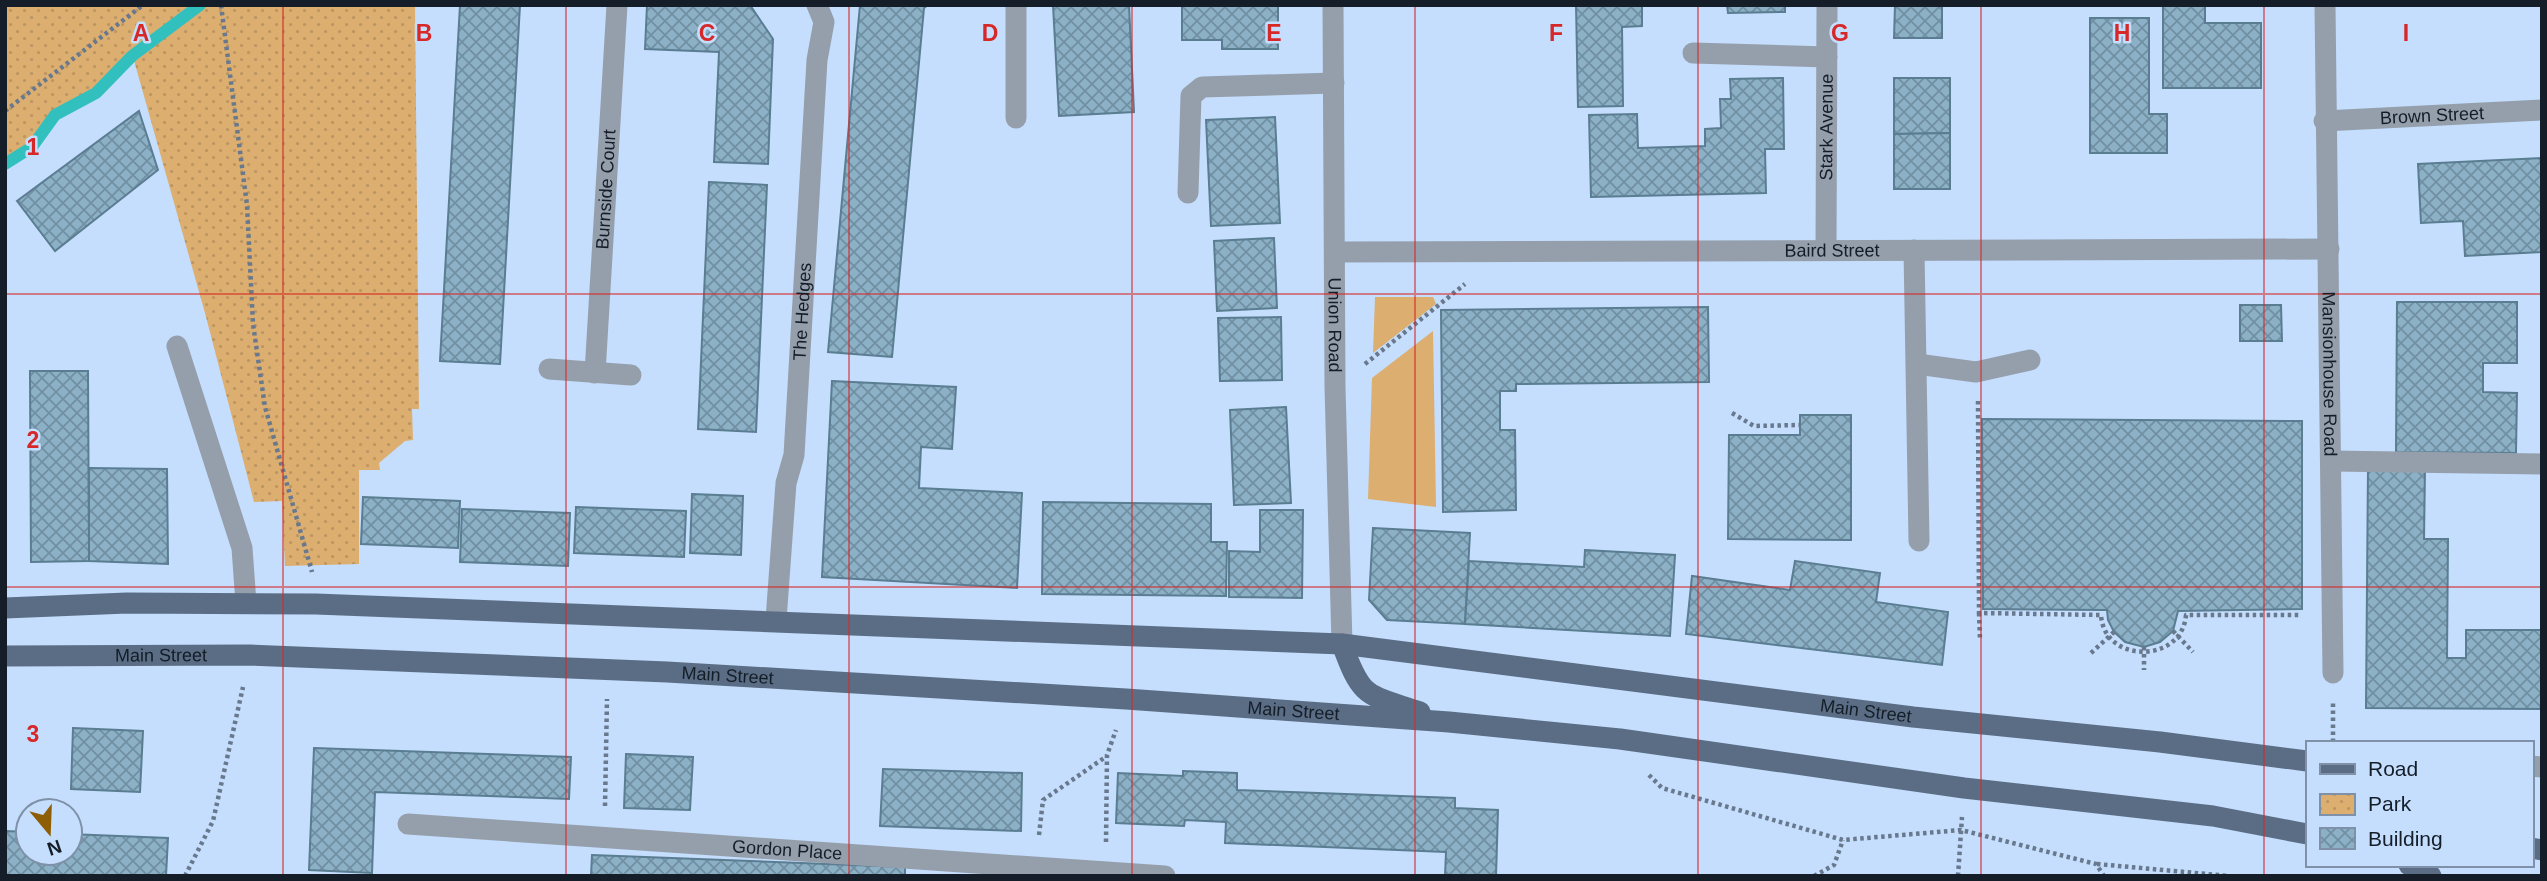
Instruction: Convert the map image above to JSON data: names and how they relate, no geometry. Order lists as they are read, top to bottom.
{
  "streets": {
    "main road": ["Main Street"],
    "street": [
      "Brown Street",
      "Stark Avenue",
      "Burnside Court",
      "Baird Street",
      "The Hedges",
      "Union Road",
      "Mansionhouse Road",
      "Gordon Place"
    ]
  },
  "crossings": [
    ["Brown Street", "Mansionhouse Road"],
    ["Stark Avenue", "Baird Street"],
    ["Baird Street", "Union Road"],
    ["Baird Street", "Mansionhouse Road"],
    ["The Hedges", "Main Street"],
    ["Union Road", "Main Street"]
  ],
  "legend": ["Road", "Park", "Building"],
  "north": "bottom",
  "grid": {
    "columns": [
      "A",
      "B",
      "C",
      "D",
      "E",
      "F",
      "G",
      "H",
      "I"
    ],
    "rows": ["1", "2", "3"]
  }
}
